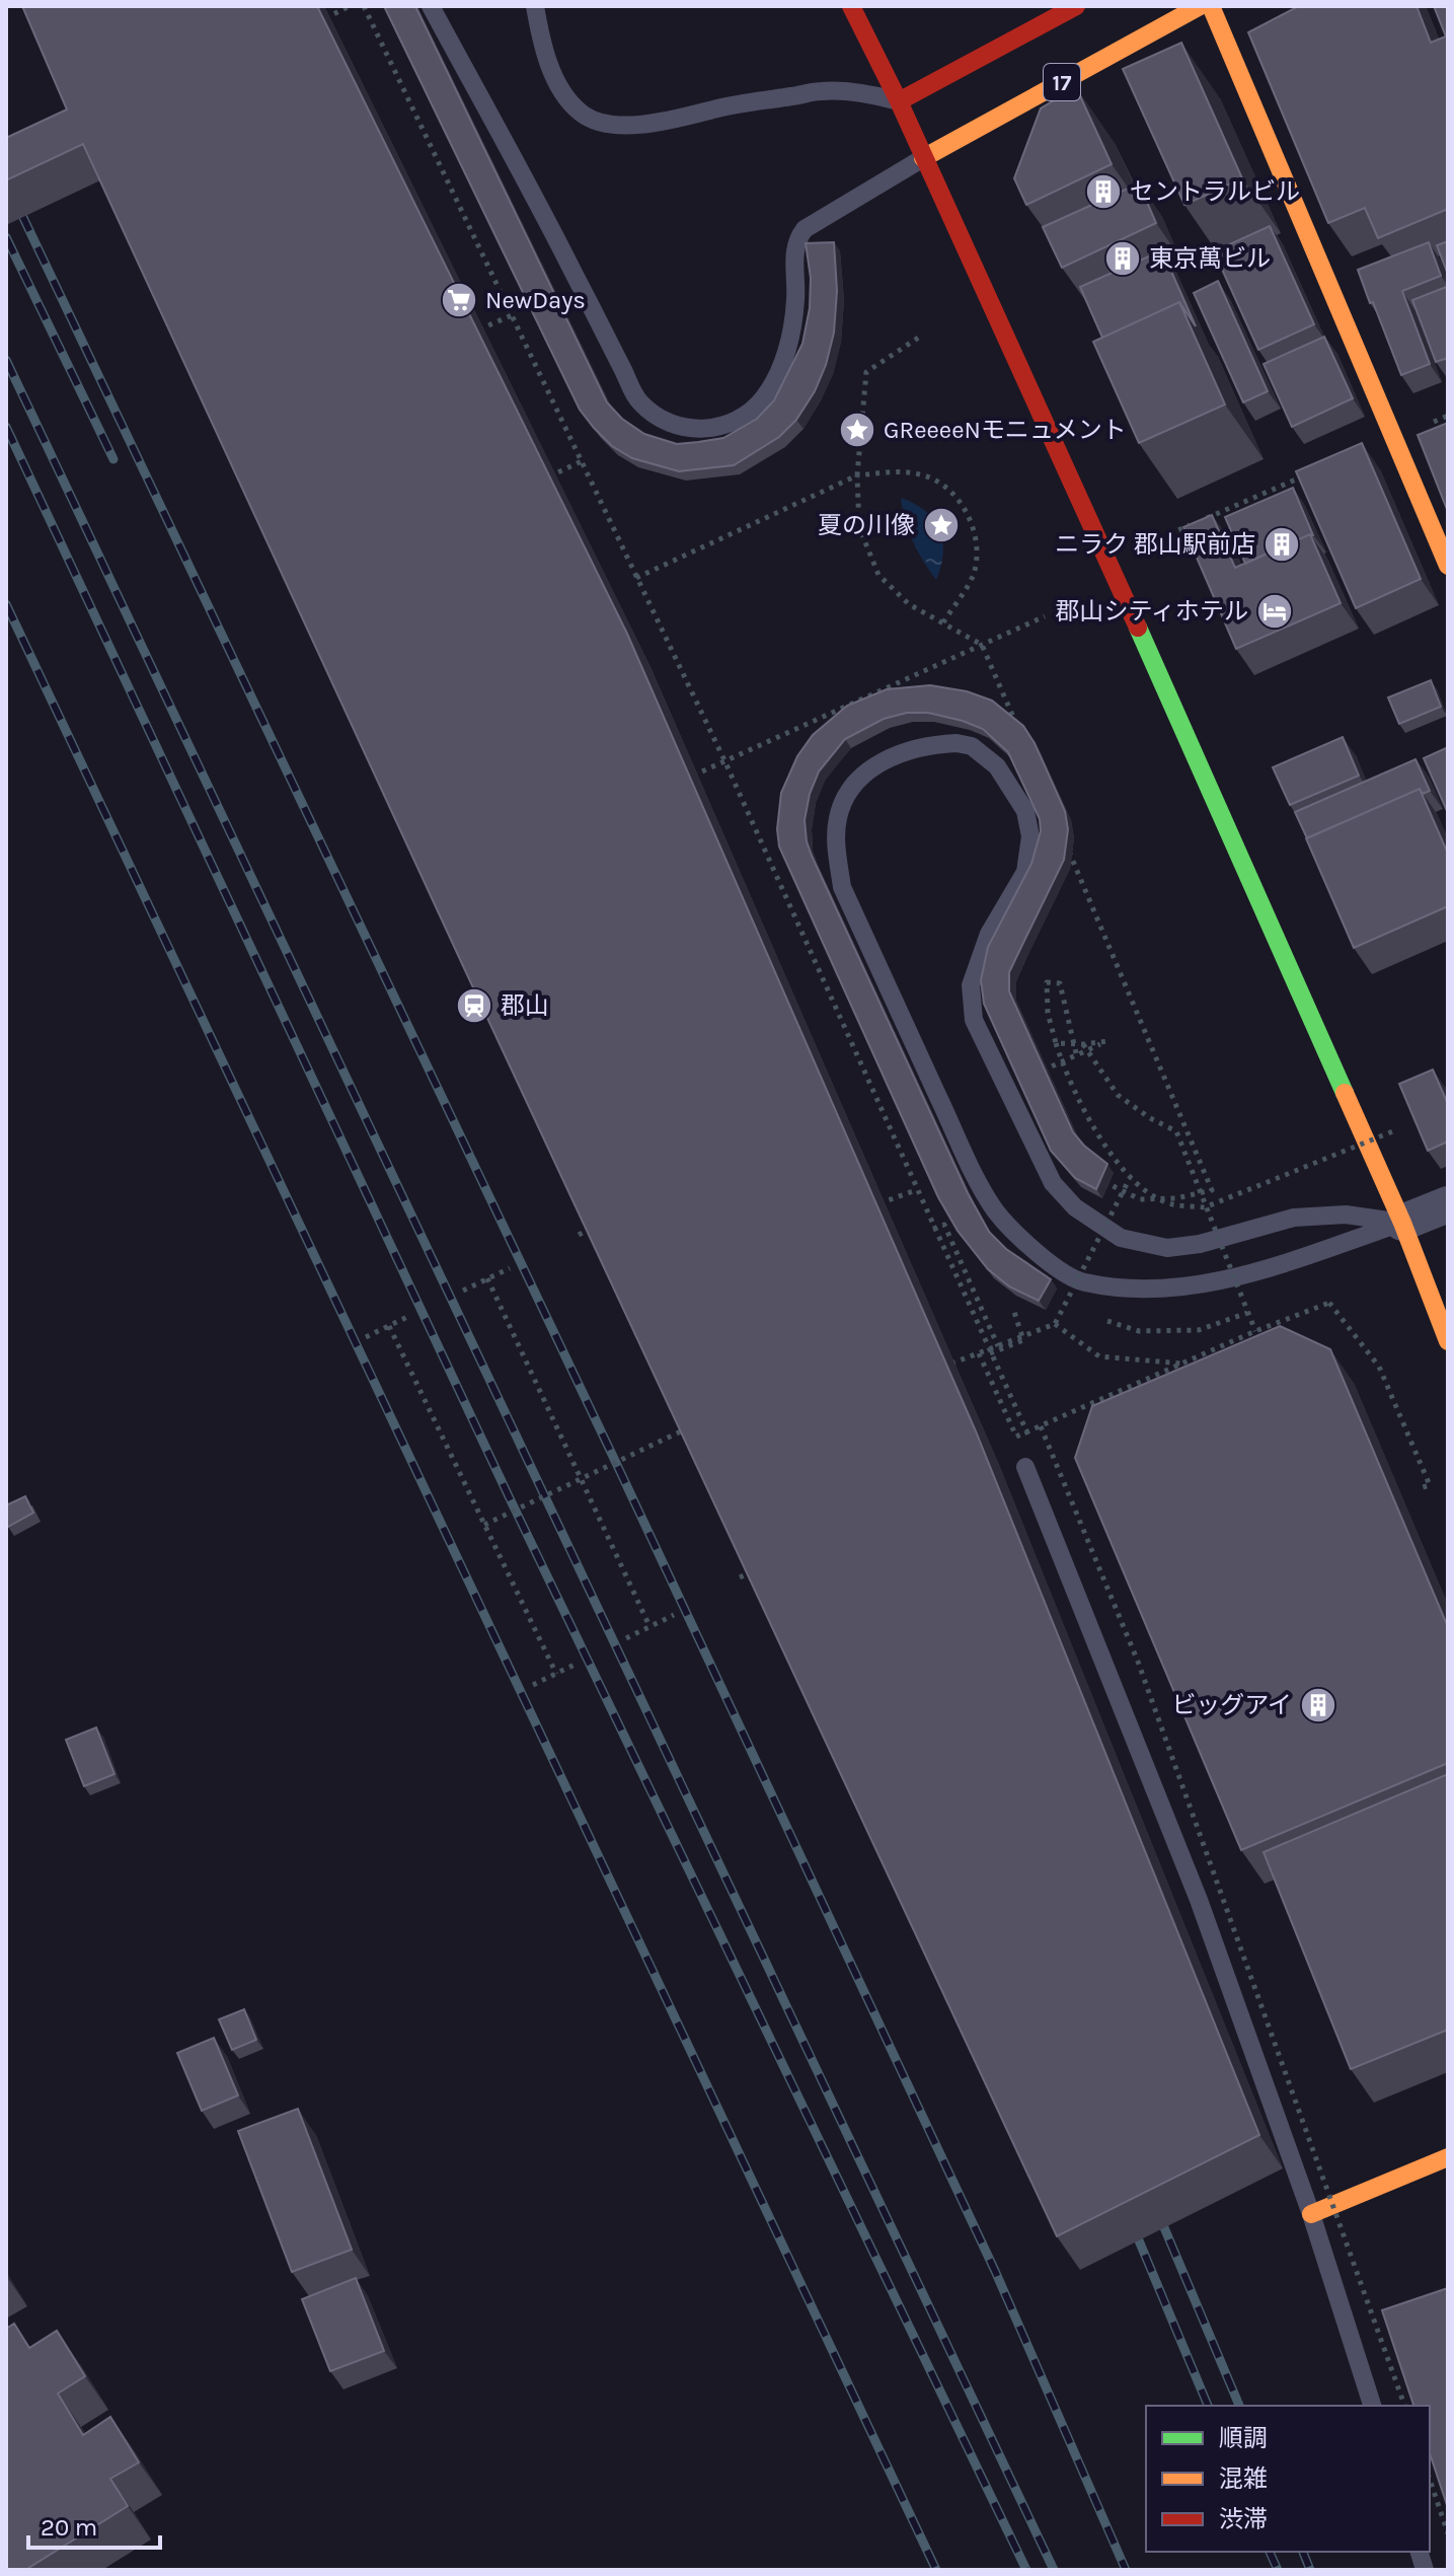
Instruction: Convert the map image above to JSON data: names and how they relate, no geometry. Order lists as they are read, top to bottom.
{
  "streets": {
    "street": ["17"]
  },
  "places": {
    "building": [
      "セントラルビル",
      "東京萬ビル",
      "ニラク 郡山駅前店",
      "ビッグアイ"
    ],
    "supermarket": ["NewDays"],
    "place": ["GReeeeNモニュメント", "夏の川像"],
    "hotel": ["郡山シティホテル"],
    "station": ["郡山"]
  },
  "legend": ["順調", "混雑", "渋滞"],
  "scale_bar": "20 m"
}
